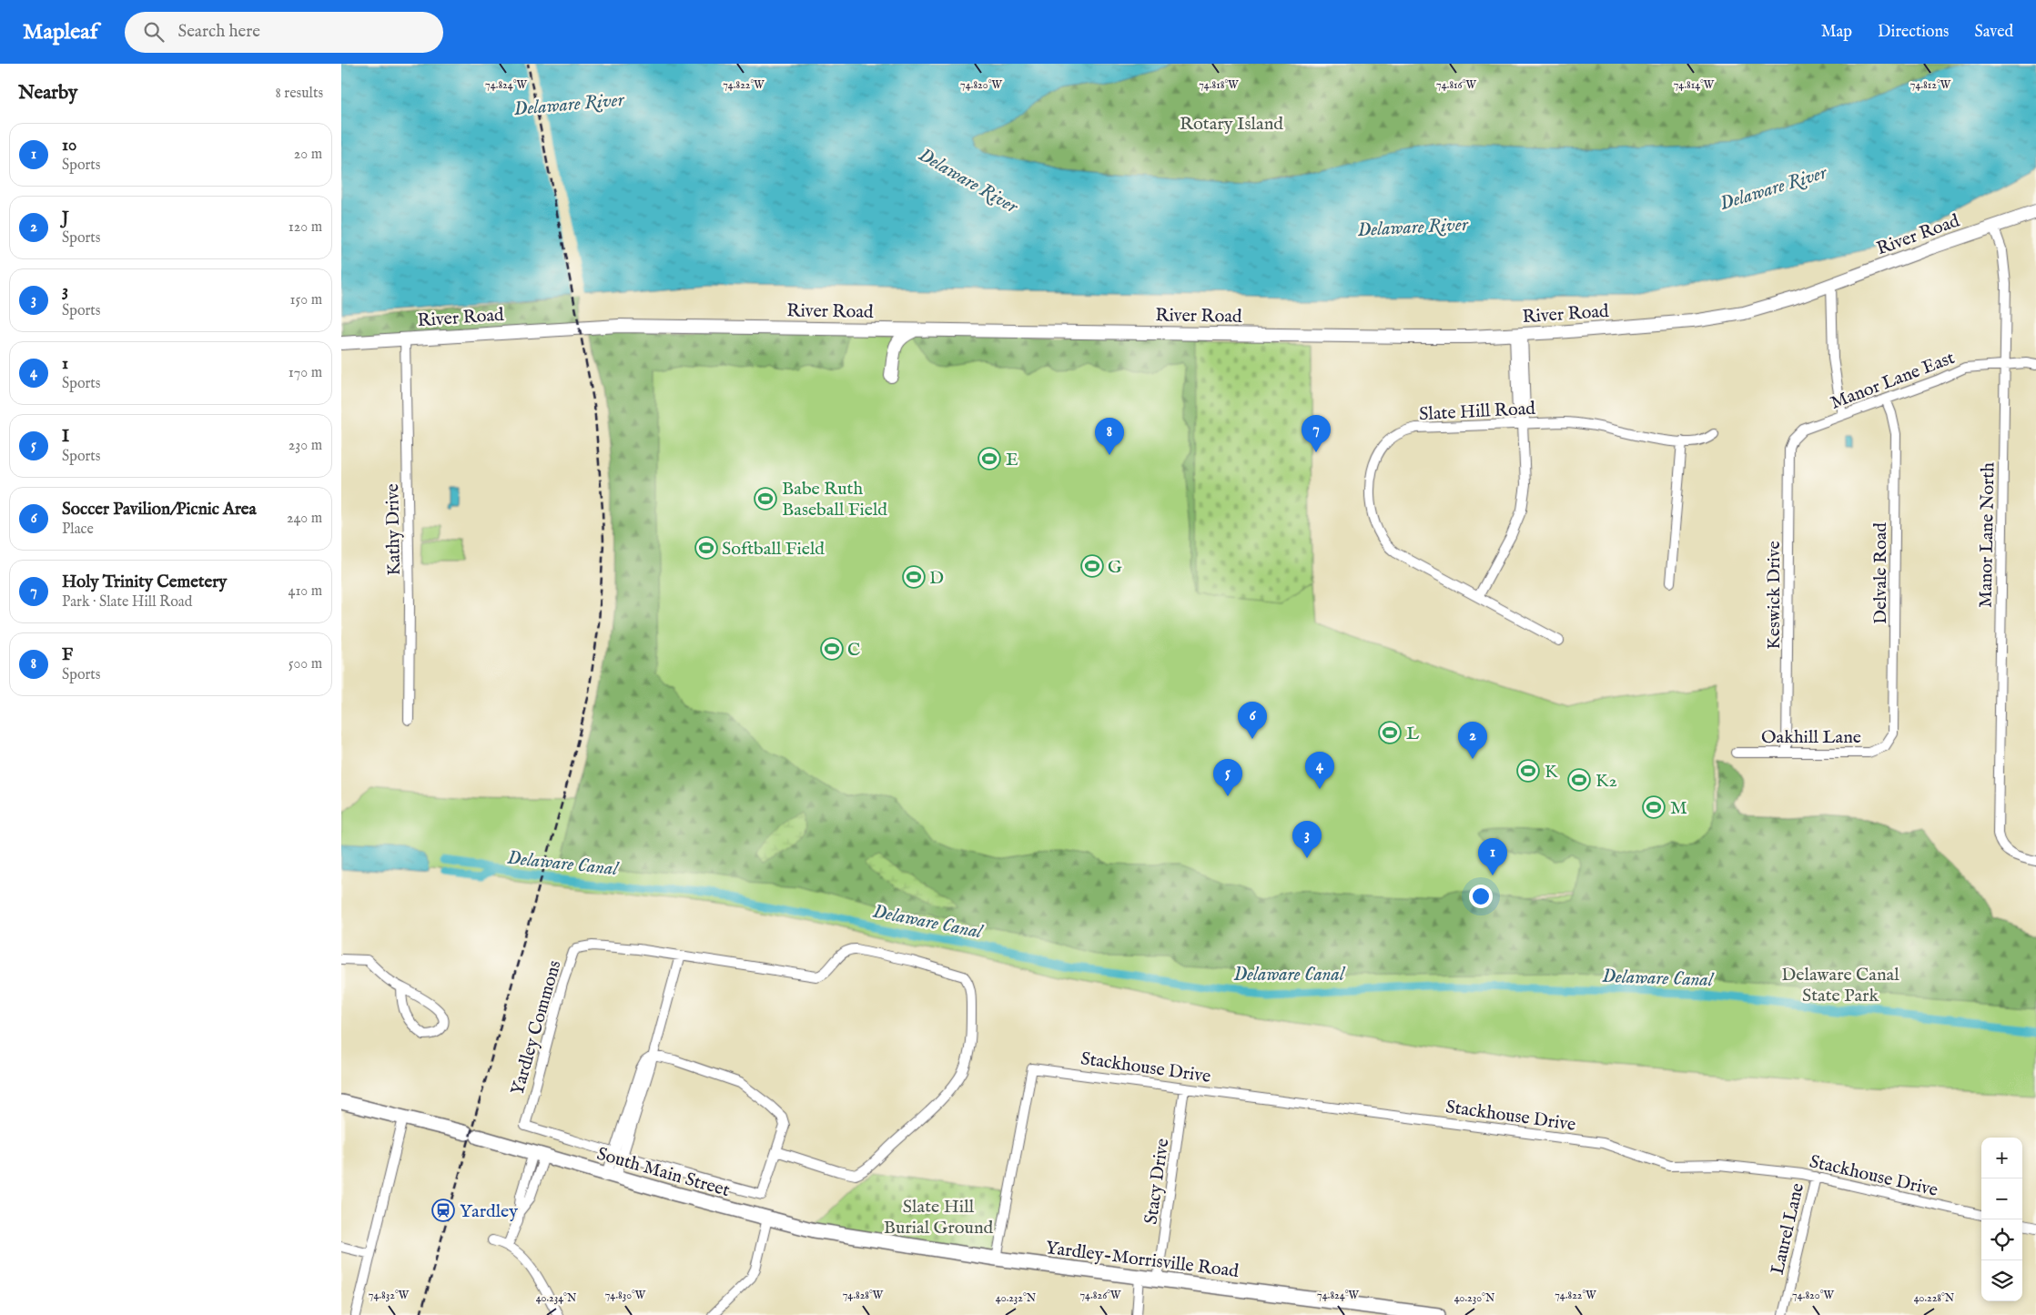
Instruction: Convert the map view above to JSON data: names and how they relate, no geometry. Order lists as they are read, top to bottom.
{
  "streets": {
    "main road": ["River Road", "South Main Street", "Yardley-Morrisville Road"],
    "street": [
      "Manor Lane East",
      "Slate Hill Road",
      "Kathy Drive",
      "Manor Lane North",
      "Delvale Road",
      "Keswick Drive",
      "Oakhill Lane",
      "Yardley Commons",
      "Stackhouse Drive",
      "Stacy Drive",
      "Laurel Lane"
    ]
  },
  "crossings": [
    ["River Road", "Kathy Drive"],
    ["River Road", "Manor Lane North"],
    ["Manor Lane East", "Manor Lane North"],
    ["Manor Lane East", "Delvale Road"],
    ["Manor Lane East", "Keswick Drive"],
    ["Delvale Road", "Oakhill Lane"],
    ["Keswick Drive", "Oakhill Lane"],
    ["Stackhouse Drive", "Stacy Drive"],
    ["Stackhouse Drive", "Laurel Lane"],
    ["Stackhouse Drive", "Yardley-Morrisville Road"],
    ["South Main Street", "Yardley-Morrisville Road"],
    ["Stacy Drive", "Yardley-Morrisville Road"]
  ],
  "water": ["Delaware River", "Delaware Canal"],
  "parks": ["Rotary Island", "Delaware Canal State Park", "Slate Hill Burial Ground"],
  "places": {
    "sports": [
      "E",
      "Babe Ruth Baseball Field",
      "Softball Field",
      "G",
      "D",
      "C",
      "L",
      "K",
      "K2",
      "M"
    ],
    "station": ["Yardley"]
  },
  "page": {
    "header": "Mapleaf",
    "search": "Search here",
    "nav": ["Map", "Directions", "Saved"],
    "heading": ["Nearby", "8 results"],
    "list": [
      {
        "mark": "1",
        "name": "10",
        "note": "Sports",
        "value": "20 m"
      },
      {
        "mark": "2",
        "name": "J",
        "note": "Sports",
        "value": "120 m"
      },
      {
        "mark": "3",
        "name": "3",
        "note": "Sports",
        "value": "150 m"
      },
      {
        "mark": "4",
        "name": "1",
        "note": "Sports",
        "value": "170 m"
      },
      {
        "mark": "5",
        "name": "I",
        "note": "Sports",
        "value": "230 m"
      },
      {
        "mark": "6",
        "name": "Soccer Pavilion/Picnic Area",
        "note": "Place",
        "value": "240 m"
      },
      {
        "mark": "7",
        "name": "Holy Trinity Cemetery",
        "note": "Park · Slate Hill Road",
        "value": "410 m"
      },
      {
        "mark": "8",
        "name": "F",
        "note": "Sports",
        "value": "500 m"
      }
    ],
    "pins": [
      "7",
      "8",
      "6",
      "2",
      "4",
      "5",
      "3",
      "1"
    ],
    "map_buttons": ["+", "−"]
  },
  "coordinates": [
    "74.824°W",
    "74.822°W",
    "74.820°W",
    "74.818°W",
    "74.816°W",
    "74.814°W",
    "74.812°W",
    "74.832°W",
    "74.830°W",
    "74.828°W",
    "74.826°W",
    "40.234°N",
    "40.232°N",
    "40.230°N",
    "40.228°N"
  ]
}
